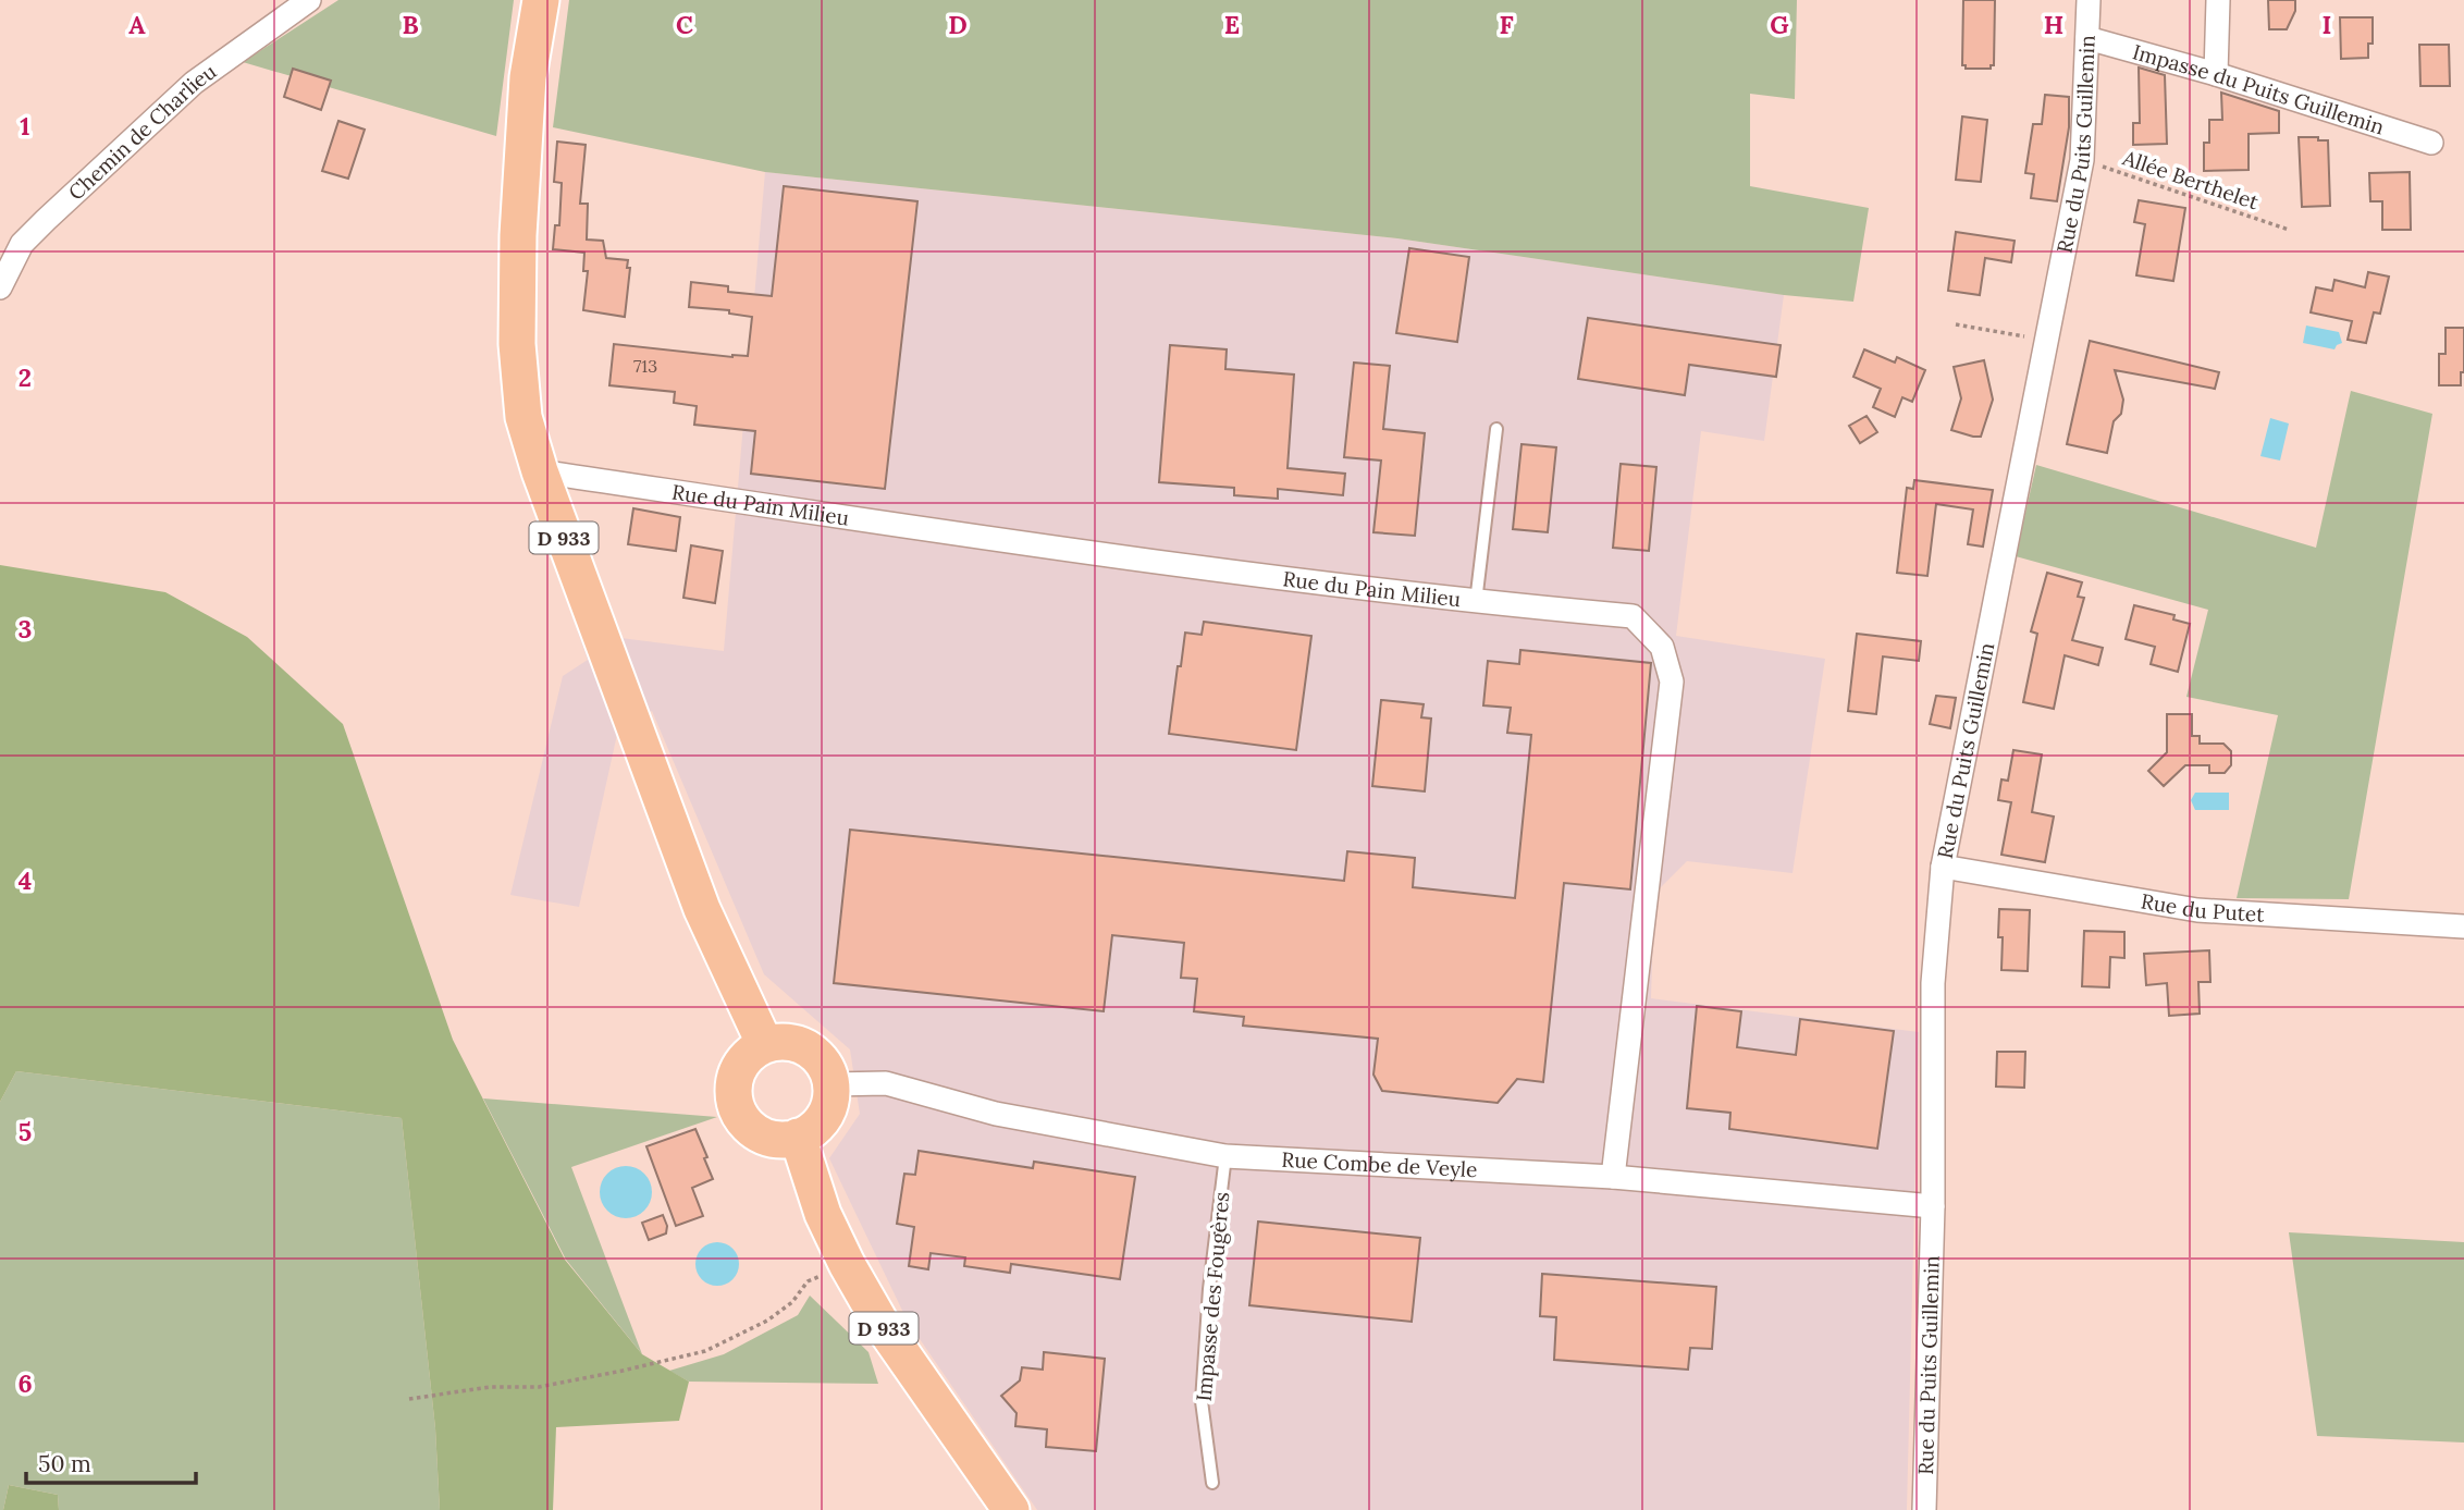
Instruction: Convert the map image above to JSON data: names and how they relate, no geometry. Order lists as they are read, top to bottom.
{
  "streets": {
    "main road": ["D 933"],
    "street": [
      "Impasse du Puits Guillemin",
      "Chemin de Charlieu",
      "Rue du Puits Guillemin",
      "Rue du Pain Milieu",
      "Rue du Putet",
      "Rue Combe de Veyle"
    ],
    "lane": ["Impasse des Fougères"],
    "path": ["Allée Berthelet"]
  },
  "crossings": [
    ["Impasse du Puits Guillemin", "Rue du Puits Guillemin"],
    ["Rue du Puits Guillemin", "Allée Berthelet"],
    ["Rue du Puits Guillemin", "Rue du Putet"],
    ["Rue du Puits Guillemin", "Rue Combe de Veyle"],
    ["Rue du Pain Milieu", "D 933"],
    ["Rue du Pain Milieu", "Rue Combe de Veyle"],
    ["D 933", "Rue Combe de Veyle"],
    ["Rue Combe de Veyle", "Impasse des Fougères"]
  ],
  "house_numbers": ["713"],
  "scale_bar": "50 m",
  "grid": {
    "columns": [
      "A",
      "B",
      "C",
      "D",
      "E",
      "F",
      "G",
      "H",
      "I"
    ],
    "rows": [
      "1",
      "2",
      "3",
      "4",
      "5",
      "6"
    ]
  }
}
